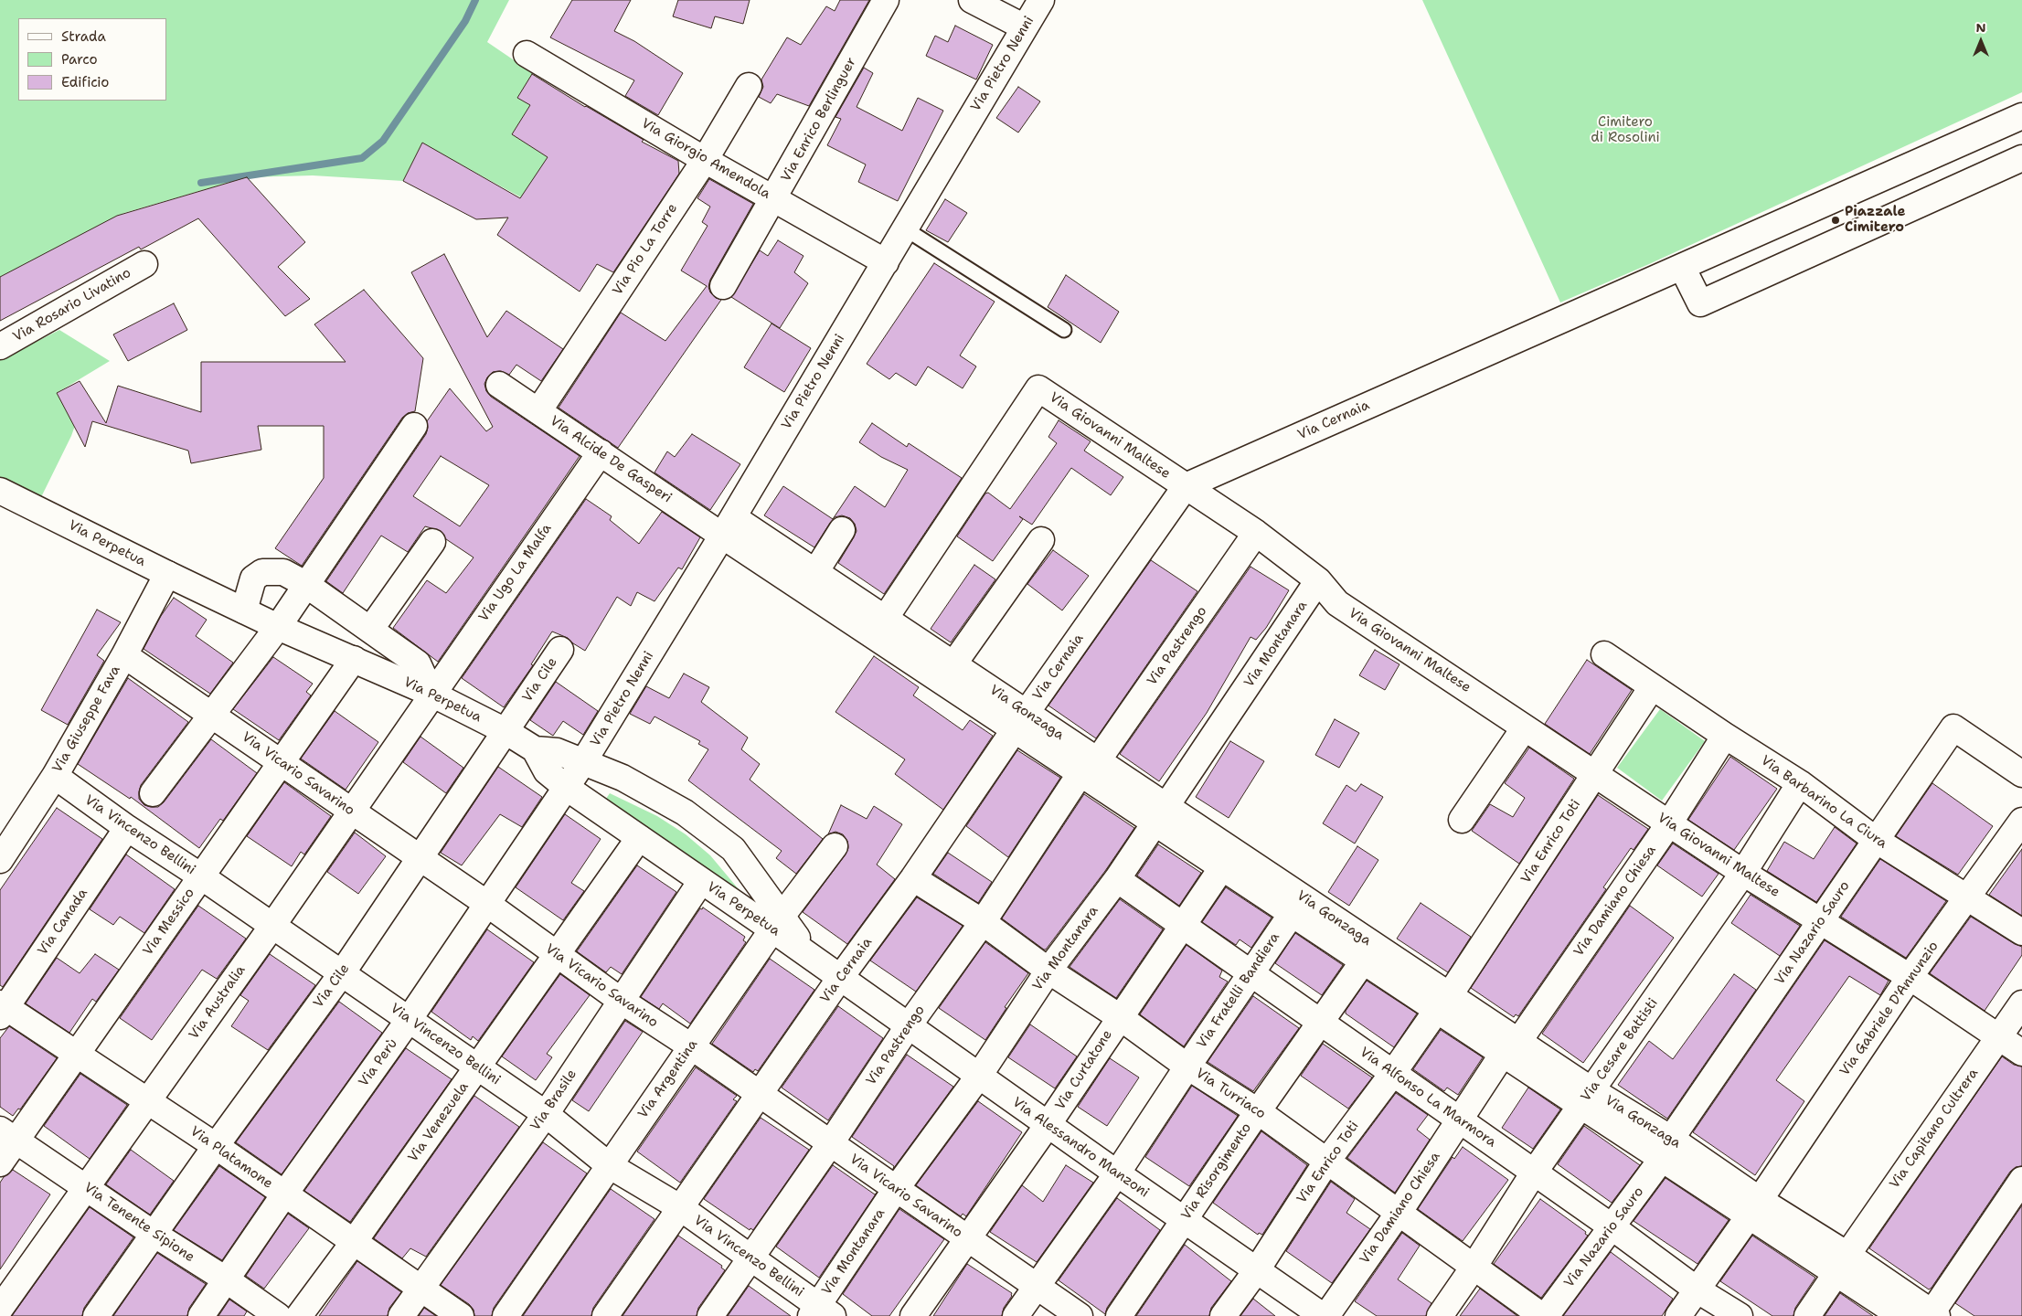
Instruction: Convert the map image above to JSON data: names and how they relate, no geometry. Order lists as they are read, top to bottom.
{
  "streets": {
    "street": [
      "Via Pietro Nenni",
      "Via Enrico Berlinguer",
      "Via Giorgio Amendola",
      "Via Pio La Torre",
      "Via Rosario Livatino",
      "Via Cernaia",
      "Via Giovanni Maltese",
      "Via Alcide De Gasperi",
      "Via Perpetua",
      "Via Ugo La Malfa",
      "Via Montanara",
      "Via Pastrengo",
      "Via Cile",
      "Via Gonzaga",
      "Via Giuseppe Fava",
      "Via Vicario Savarino",
      "Via Barbarino La Ciura",
      "Via Vincenzo Bellini",
      "Via Enrico Toti",
      "Via Damiano Chiesa",
      "Via Canada",
      "Via Messico",
      "Via Nazario Sauro",
      "Via Fratelli Bandiera",
      "Via Australia",
      "Via Gabriele D'Annunzio",
      "Via Cesare Battisti",
      "Via Perù",
      "Via Curtatone",
      "Via Argentina",
      "Via Turriaco",
      "Via Alfonso La Marmora",
      "Via Brasile",
      "Via Venezuela",
      "Via Capitano Cultrera",
      "Via Alessandro Manzoni",
      "Via Platamone",
      "Via Risorgimento",
      "Via Tenente Sipione"
    ]
  },
  "crossings": [
    ["Via Pietro Nenni", "Via Giorgio Amendola"],
    ["Via Pietro Nenni", "Via Alcide De Gasperi"],
    ["Via Pietro Nenni", "Via Gonzaga"],
    ["Via Pietro Nenni", "Via Perù"],
    ["Via Enrico Berlinguer", "Via Giorgio Amendola"],
    ["Via Giorgio Amendola", "Via Pio La Torre"],
    ["Via Pio La Torre", "Via Alcide De Gasperi"],
    ["Via Cernaia", "Via Giovanni Maltese"],
    ["Via Cernaia", "Via Gonzaga"],
    ["Via Cernaia", "Via Vicario Savarino"],
    ["Via Cernaia", "Via Vincenzo Bellini"],
    ["Via Cernaia", "Via Turriaco"],
    ["Via Cernaia", "Via Alessandro Manzoni"],
    ["Via Giovanni Maltese", "Via Montanara"],
    ["Via Giovanni Maltese", "Via Pastrengo"],
    ["Via Giovanni Maltese", "Via Gonzaga"],
    ["Via Giovanni Maltese", "Via Enrico Toti"],
    ["Via Giovanni Maltese", "Via Damiano Chiesa"],
    ["Via Giovanni Maltese", "Via Nazario Sauro"],
    ["Via Giovanni Maltese", "Via Gabriele D'Annunzio"],
    ["Via Giovanni Maltese", "Via Cesare Battisti"],
    ["Via Giovanni Maltese", "Via Capitano Cultrera"],
    ["Via Alcide De Gasperi", "Via Ugo La Malfa"],
    ["Via Alcide De Gasperi", "Via Gonzaga"],
    ["Via Perpetua", "Via Ugo La Malfa"],
    ["Via Perpetua", "Via Cile"],
    ["Via Perpetua", "Via Giuseppe Fava"],
    ["Via Perpetua", "Via Messico"],
    ["Via Perpetua", "Via Australia"],
    ["Via Perpetua", "Via Perù"],
    ["Via Perpetua", "Via Argentina"],
    ["Via Perpetua", "Via Brasile"],
    ["Via Perpetua", "Via Venezuela"],
    ["Via Ugo La Malfa", "Via Australia"],
    ["Via Montanara", "Via Gonzaga"],
    ["Via Montanara", "Via Vicario Savarino"],
    ["Via Montanara", "Via Vincenzo Bellini"],
    ["Via Montanara", "Via Turriaco"],
    ["Via Montanara", "Via Alfonso La Marmora"],
    ["Via Montanara", "Via Alessandro Manzoni"],
    ["Via Pastrengo", "Via Gonzaga"],
    ["Via Pastrengo", "Via Vicario Savarino"],
    ["Via Pastrengo", "Via Vincenzo Bellini"],
    ["Via Pastrengo", "Via Turriaco"],
    ["Via Pastrengo", "Via Alessandro Manzoni"],
    ["Via Cile", "Via Vicario Savarino"],
    ["Via Cile", "Via Vincenzo Bellini"],
    ["Via Cile", "Via Platamone"],
    ["Via Cile", "Via Tenente Sipione"],
    ["Via Gonzaga", "Via Enrico Toti"],
    ["Via Gonzaga", "Via Damiano Chiesa"],
    ["Via Gonzaga", "Via Nazario Sauro"],
    ["Via Gonzaga", "Via Fratelli Bandiera"],
    ["Via Gonzaga", "Via Gabriele D'Annunzio"],
    ["Via Gonzaga", "Via Cesare Battisti"],
    ["Via Gonzaga", "Via Curtatone"],
    ["Via Gonzaga", "Via Capitano Cultrera"],
    ["Via Gonzaga", "Via Risorgimento"],
    ["Via Giuseppe Fava", "Via Vicario Savarino"],
    ["Via Giuseppe Fava", "Via Vincenzo Bellini"],
    ["Via Vicario Savarino", "Via Messico"],
    ["Via Vicario Savarino", "Via Fratelli Bandiera"],
    ["Via Vicario Savarino", "Via Australia"],
    ["Via Vicario Savarino", "Via Perù"],
    ["Via Vicario Savarino", "Via Curtatone"],
    ["Via Vicario Savarino", "Via Argentina"],
    ["Via Vicario Savarino", "Via Brasile"],
    ["Via Vicario Savarino", "Via Venezuela"],
    ["Via Barbarino La Ciura", "Via Enrico Toti"],
    ["Via Barbarino La Ciura", "Via Damiano Chiesa"],
    ["Via Barbarino La Ciura", "Via Nazario Sauro"],
    ["Via Barbarino La Ciura", "Via Gabriele D'Annunzio"],
    ["Via Barbarino La Ciura", "Via Cesare Battisti"],
    ["Via Vincenzo Bellini", "Via Canada"],
    ["Via Vincenzo Bellini", "Via Messico"],
    ["Via Vincenzo Bellini", "Via Australia"],
    ["Via Vincenzo Bellini", "Via Perù"],
    ["Via Vincenzo Bellini", "Via Argentina"],
    ["Via Vincenzo Bellini", "Via Brasile"],
    ["Via Vincenzo Bellini", "Via Venezuela"],
    ["Via Enrico Toti", "Via Turriaco"],
    ["Via Enrico Toti", "Via Alfonso La Marmora"],
    ["Via Enrico Toti", "Via Alessandro Manzoni"],
    ["Via Damiano Chiesa", "Via Turriaco"],
    ["Via Damiano Chiesa", "Via Alfonso La Marmora"],
    ["Via Canada", "Via Platamone"],
    ["Via Messico", "Via Platamone"],
    ["Via Messico", "Via Tenente Sipione"],
    ["Via Nazario Sauro", "Via Turriaco"],
    ["Via Nazario Sauro", "Via Alfonso La Marmora"],
    ["Via Fratelli Bandiera", "Via Turriaco"],
    ["Via Fratelli Bandiera", "Via Alfonso La Marmora"],
    ["Via Fratelli Bandiera", "Via Alessandro Manzoni"],
    ["Via Australia", "Via Platamone"],
    ["Via Australia", "Via Tenente Sipione"],
    ["Via Gabriele D'Annunzio", "Via Alfonso La Marmora"],
    ["Via Cesare Battisti", "Via Turriaco"],
    ["Via Cesare Battisti", "Via Alfonso La Marmora"],
    ["Via Perù", "Via Platamone"],
    ["Via Perù", "Via Tenente Sipione"],
    ["Via Curtatone", "Via Turriaco"],
    ["Via Curtatone", "Via Alfonso La Marmora"],
    ["Via Curtatone", "Via Alessandro Manzoni"],
    ["Via Turriaco", "Via Risorgimento"],
    ["Via Alfonso La Marmora", "Via Risorgimento"],
    ["Via Brasile", "Via Platamone"],
    ["Via Venezuela", "Via Platamone"],
    ["Via Alessandro Manzoni", "Via Risorgimento"]
  ],
  "parks": ["Cimitero di Rosolini"],
  "places": ["Piazzale Cimitero"],
  "legend": ["Strada", "Parco", "Edificio"],
  "north": "top"
}
